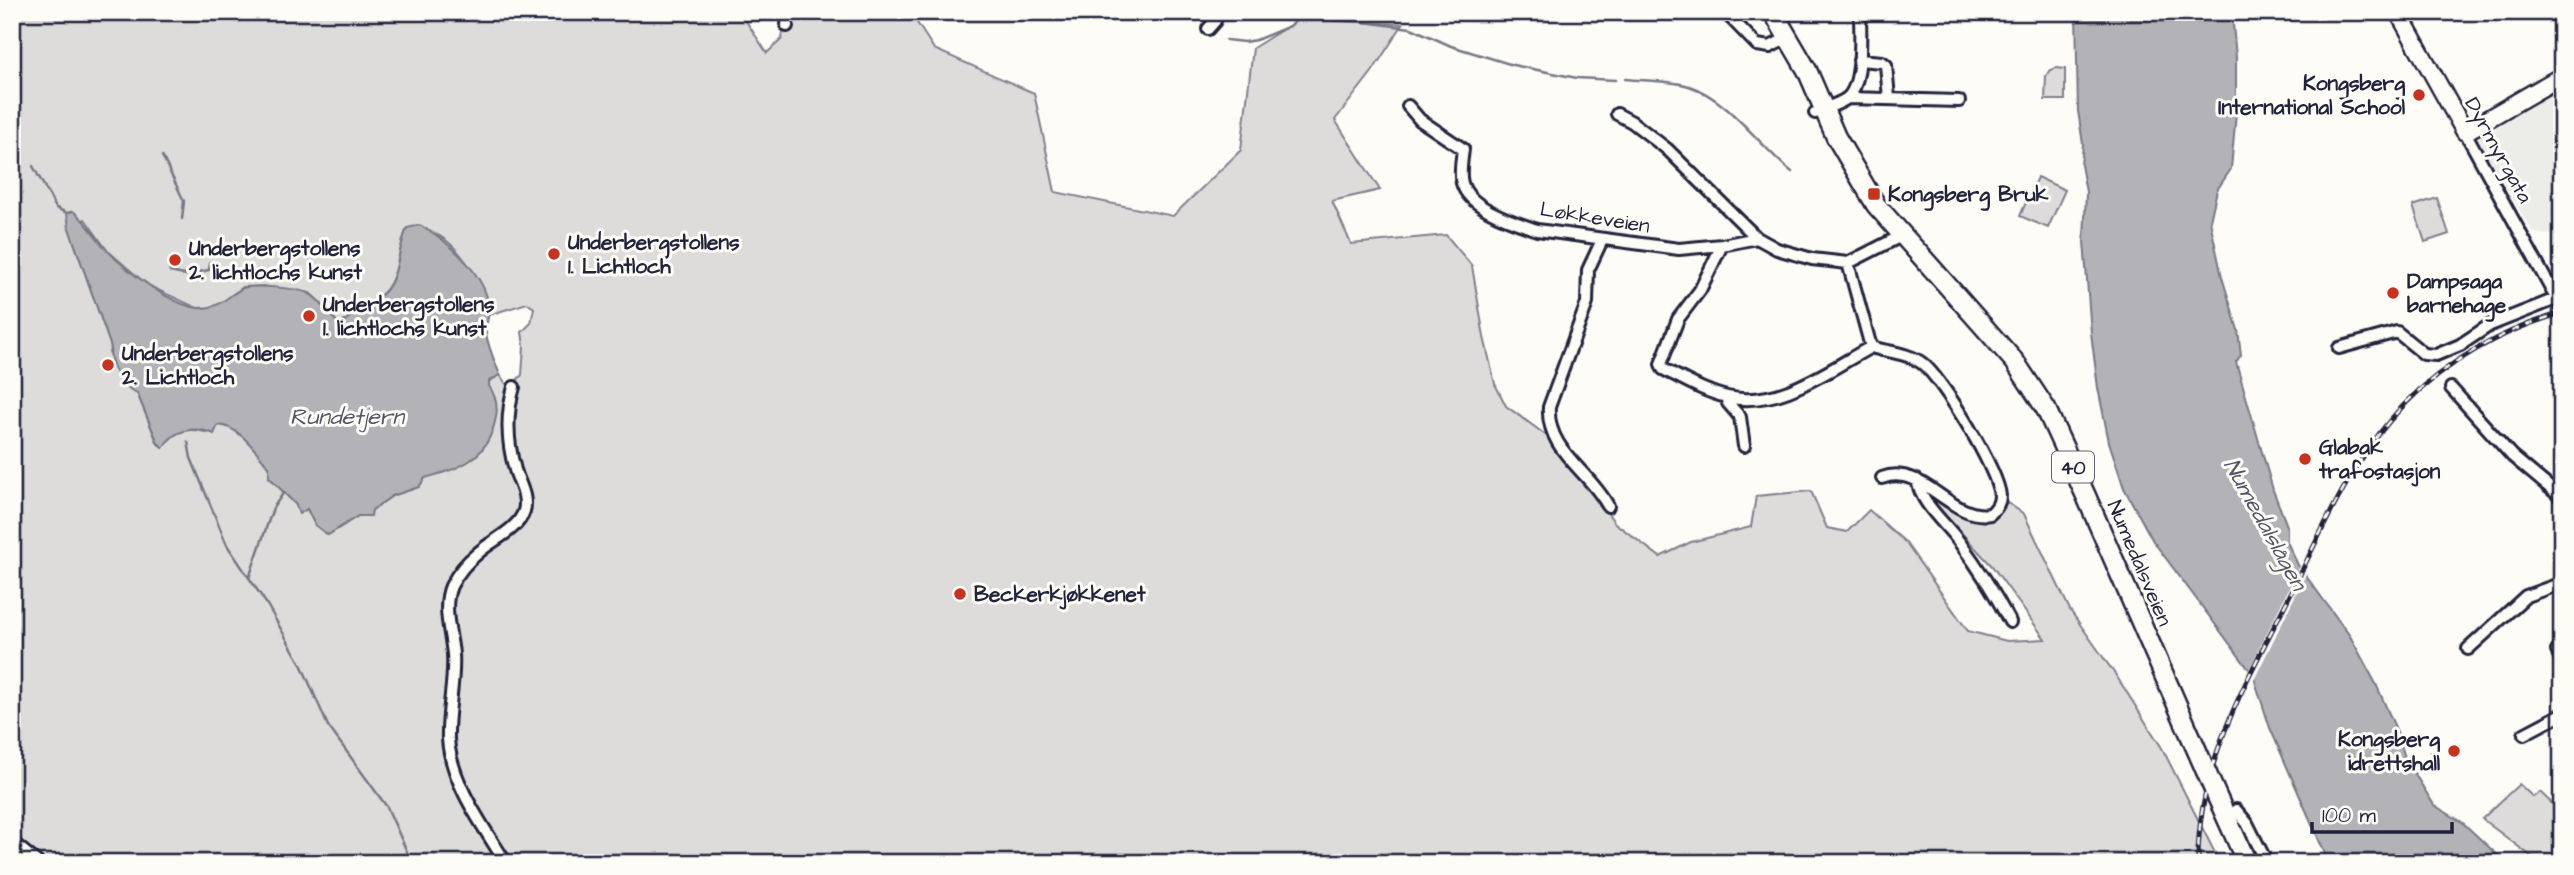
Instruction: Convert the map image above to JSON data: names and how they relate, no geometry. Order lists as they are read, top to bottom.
{
  "streets": {
    "main road": ["Dyrmyrgata", "40", "Numedalsveien"],
    "street": ["Løkkeveien"]
  },
  "water": ["Rundetjern", "Numedalslågen"],
  "places": {
    "other": [
      "Kongsberg International School",
      "Underbergstollens 1. Lichtloch",
      "Underbergstollens 2. lichtlochs kunst",
      "Dampsaga barnehage",
      "Underbergstollens 1. lichtlochs kunst",
      "Underbergstollens 2. Lichtloch",
      "Glabak trafostasjon",
      "Beckerkjøkkenet",
      "Kongsberg idrettshall"
    ],
    "transit": ["Kongsberg Bruk"]
  },
  "scale_bar": "100 m"
}
